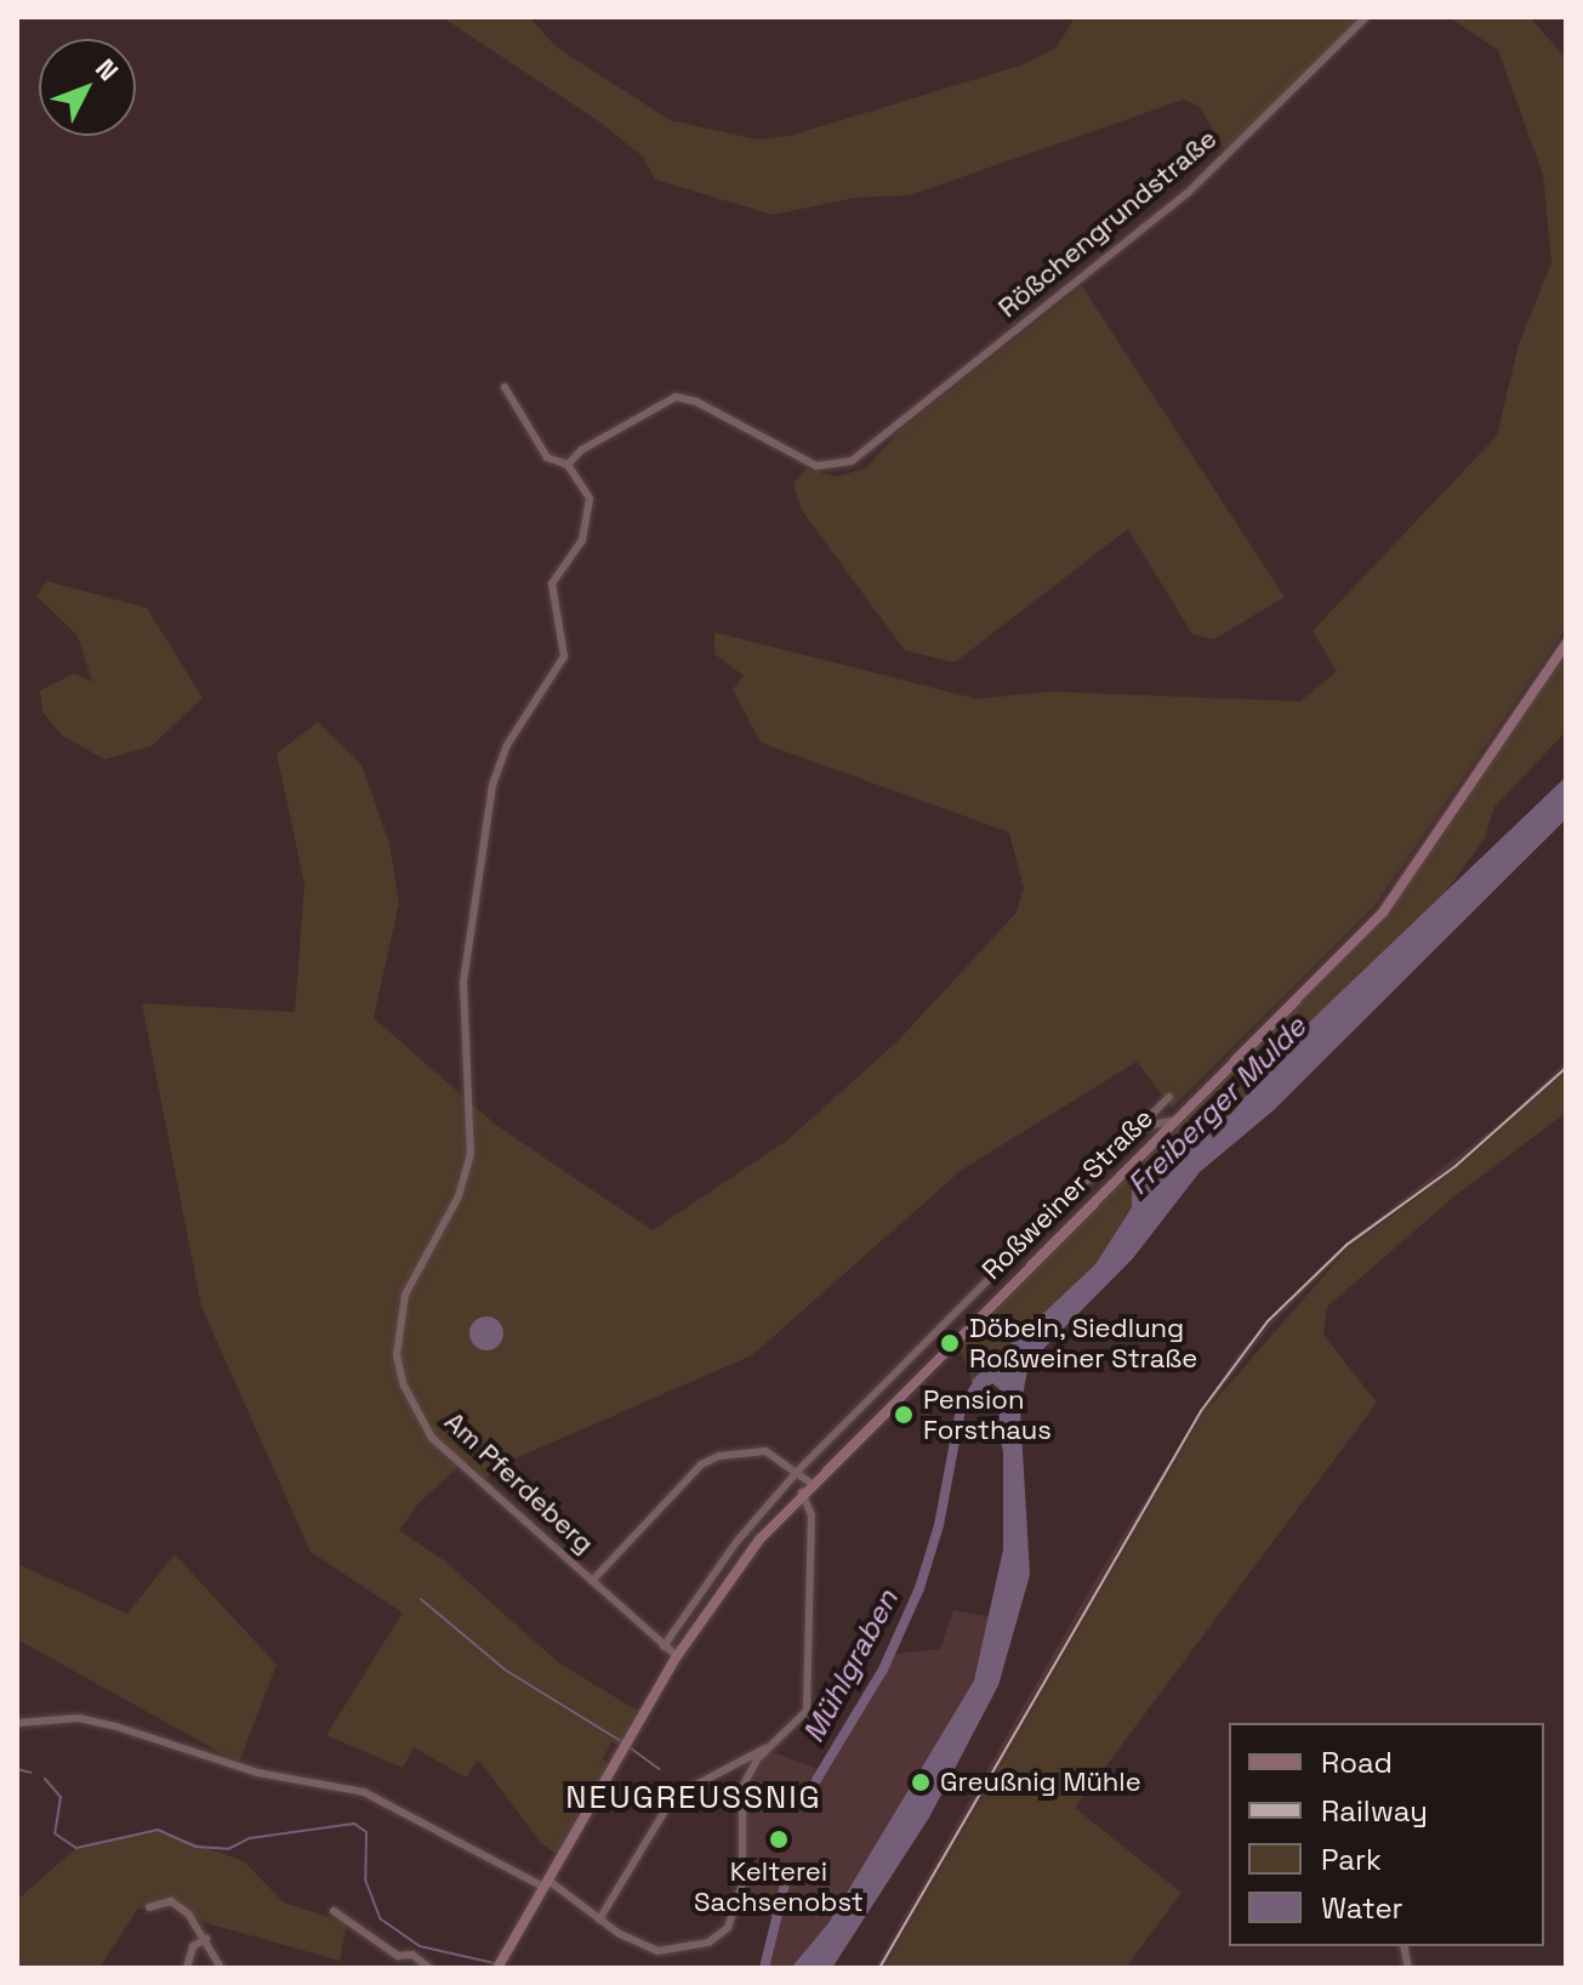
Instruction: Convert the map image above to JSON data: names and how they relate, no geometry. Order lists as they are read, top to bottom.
{
  "streets": {
    "main road": ["Roßweiner Straße"],
    "street": ["Rößchengrundstraße", "Am Pferdeberg"]
  },
  "crossings": [
    ["Rößchengrundstraße", "Am Pferdeberg"],
    ["Roßweiner Straße", "Am Pferdeberg"]
  ],
  "districts": ["NEUGREUSSNIG"],
  "water": ["Freiberger Mulde", "Mühlgraben"],
  "places": [
    "Döbeln, Siedlung Roßweiner Straße",
    "Pension Forsthaus",
    "Greußnig Mühle",
    "Kelterei Sachsenobst"
  ],
  "legend": [
    "Road",
    "Railway",
    "Park",
    "Water"
  ],
  "north": "top right"
}
